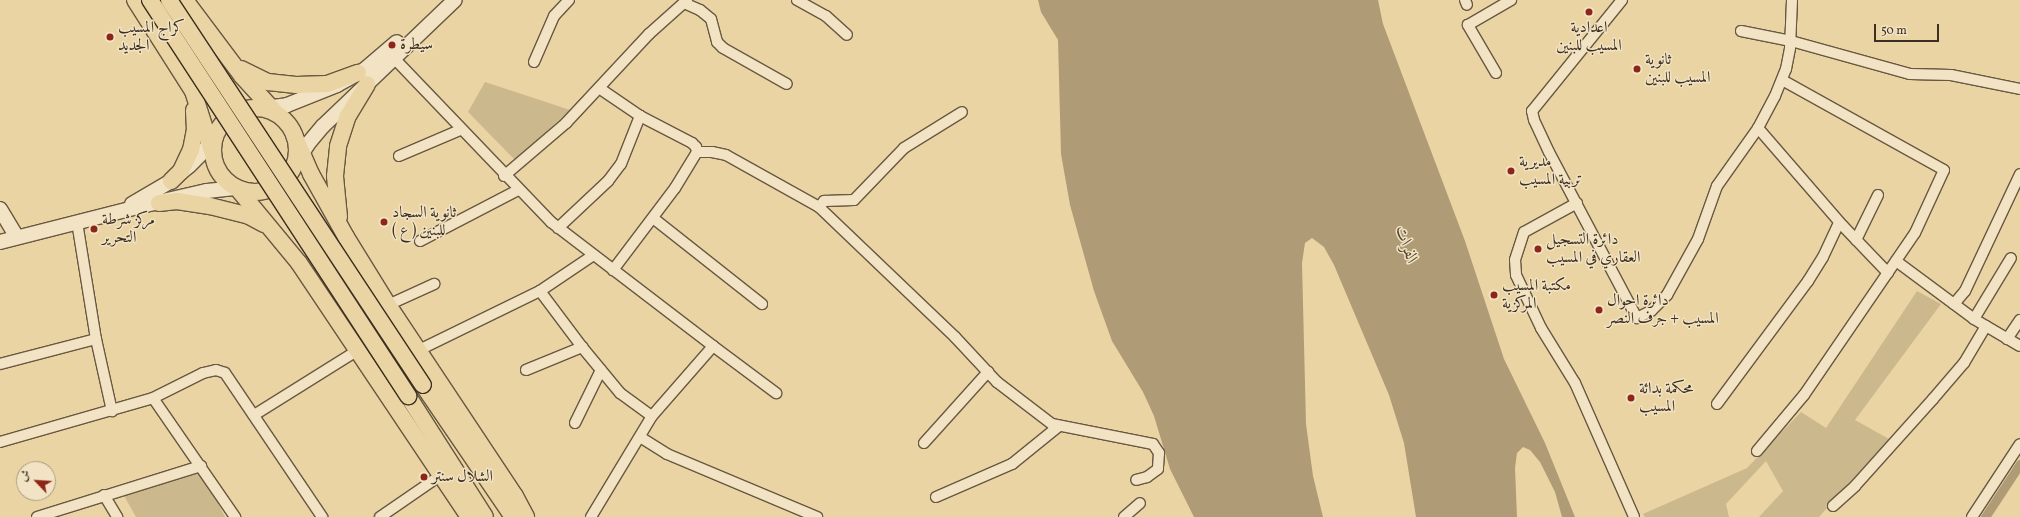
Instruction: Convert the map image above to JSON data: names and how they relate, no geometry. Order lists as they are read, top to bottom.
{
  "water": ["الفرات"],
  "places": [
    "اعدادية المسيب للبنين",
    "كراج المسيب الجديد",
    "سيطرة",
    "ثانوية المسيب للبنين",
    "مديرية تربية المسيب",
    "ثانوية السجاد ( ع ) للبنين",
    "مركز شرطة التحرير",
    "دائرة التسجيل العقاري في المسيب",
    "مكتبة المسيب المركزية",
    "دائرة احوال المسيب + جرف النصر",
    "محكمة بدائة المسيب",
    "الشلال سنتر"
  ],
  "scale_bar": "50 m",
  "north": "top left"
}
